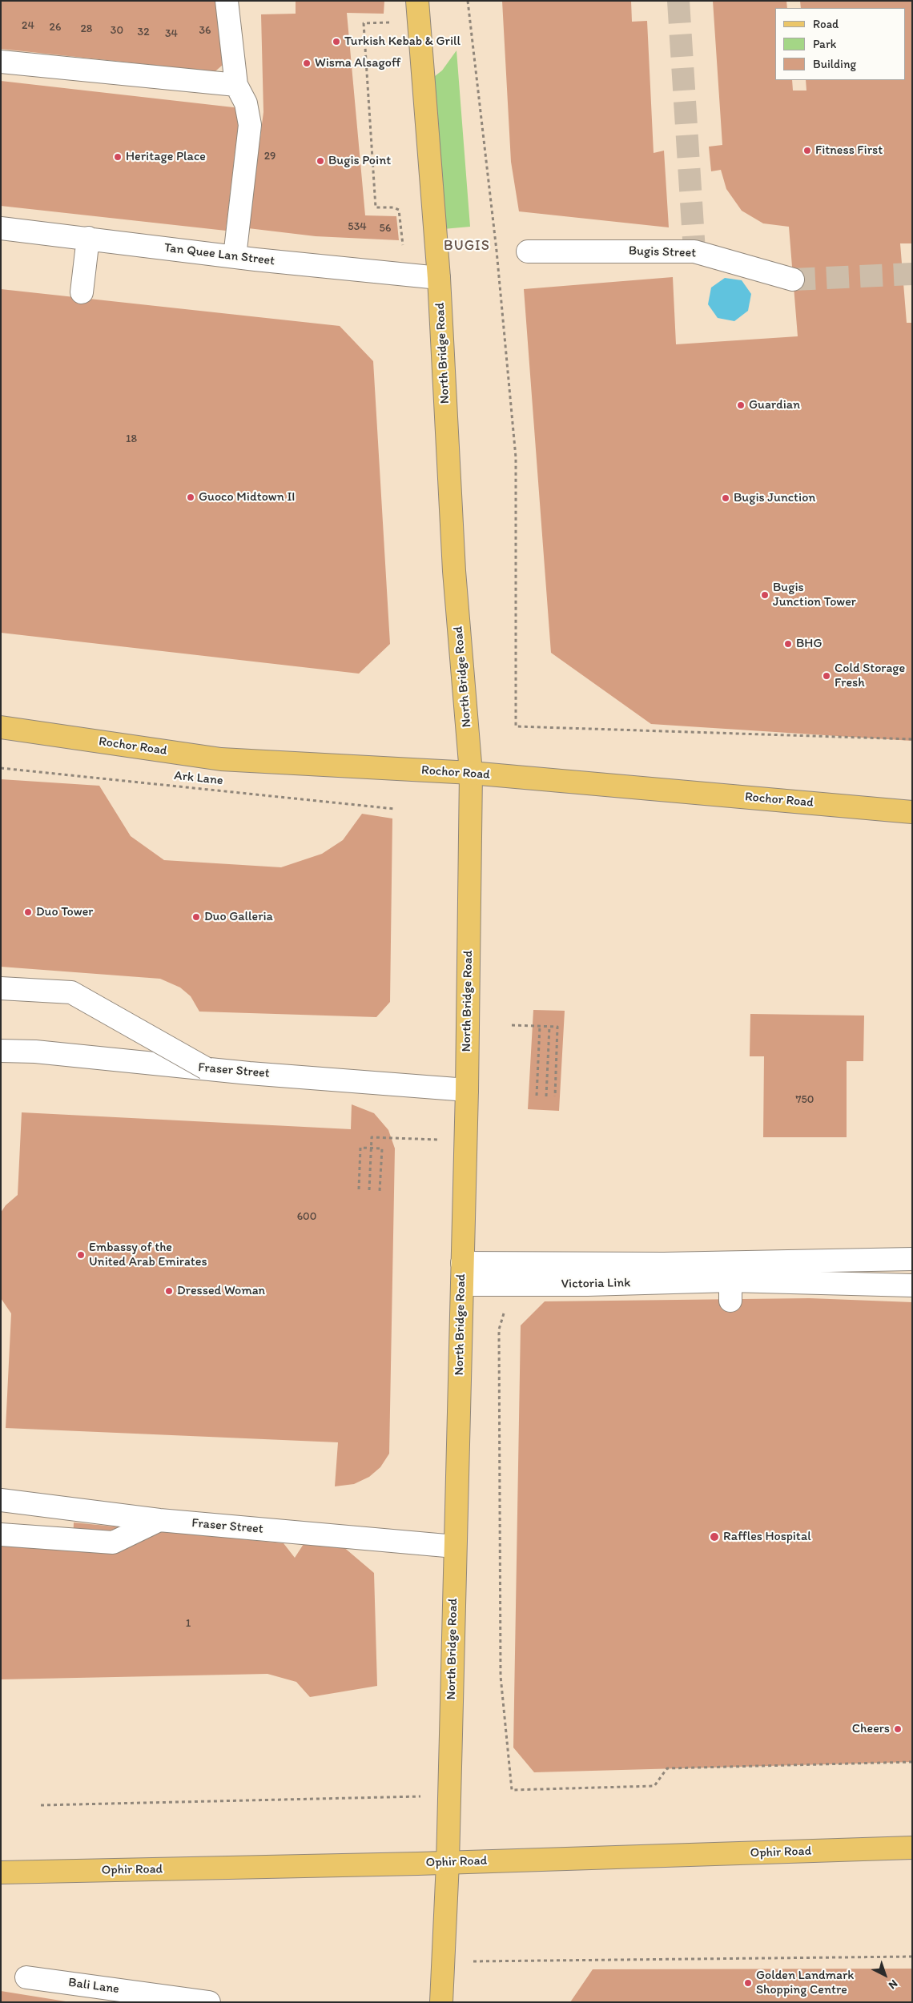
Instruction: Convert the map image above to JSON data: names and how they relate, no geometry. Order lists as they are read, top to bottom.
{
  "streets": {
    "main road": ["North Bridge Road", "Rochor Road", "Ophir Road"],
    "street": [
      "Bugis Street",
      "Tan Quee Lan Street",
      "Fraser Street",
      "Victoria Link",
      "Bali Lane"
    ],
    "path": ["Ark Lane"]
  },
  "crossings": [
    ["Tan Quee Lan Street", "North Bridge Road"],
    ["North Bridge Road", "Rochor Road"],
    ["North Bridge Road", "Fraser Street"],
    ["North Bridge Road", "Victoria Link"],
    ["North Bridge Road", "Ophir Road"]
  ],
  "districts": ["BUGIS"],
  "places": [
    "Turkish Kebab & Grill",
    "Wisma Alsagoff",
    "Fitness First",
    "Heritage Place",
    "Bugis Point",
    "Guardian",
    "Guoco Midtown II",
    "Bugis Junction",
    "Bugis Junction Tower",
    "BHG",
    "Cold Storage Fresh",
    "Duo Tower",
    "Duo Galleria",
    "Embassy of the United Arab Emirates",
    "Dressed Woman",
    "Raffles Hospital",
    "Cheers",
    "Golden Landmark Shopping Centre"
  ],
  "house_numbers": [
    "24",
    "26",
    "28",
    "30",
    "36",
    "32",
    "34",
    "29",
    "534",
    "56",
    "18",
    "750",
    "600",
    "1"
  ],
  "legend": ["Road", "Park", "Building"],
  "north": "bottom right"
}
